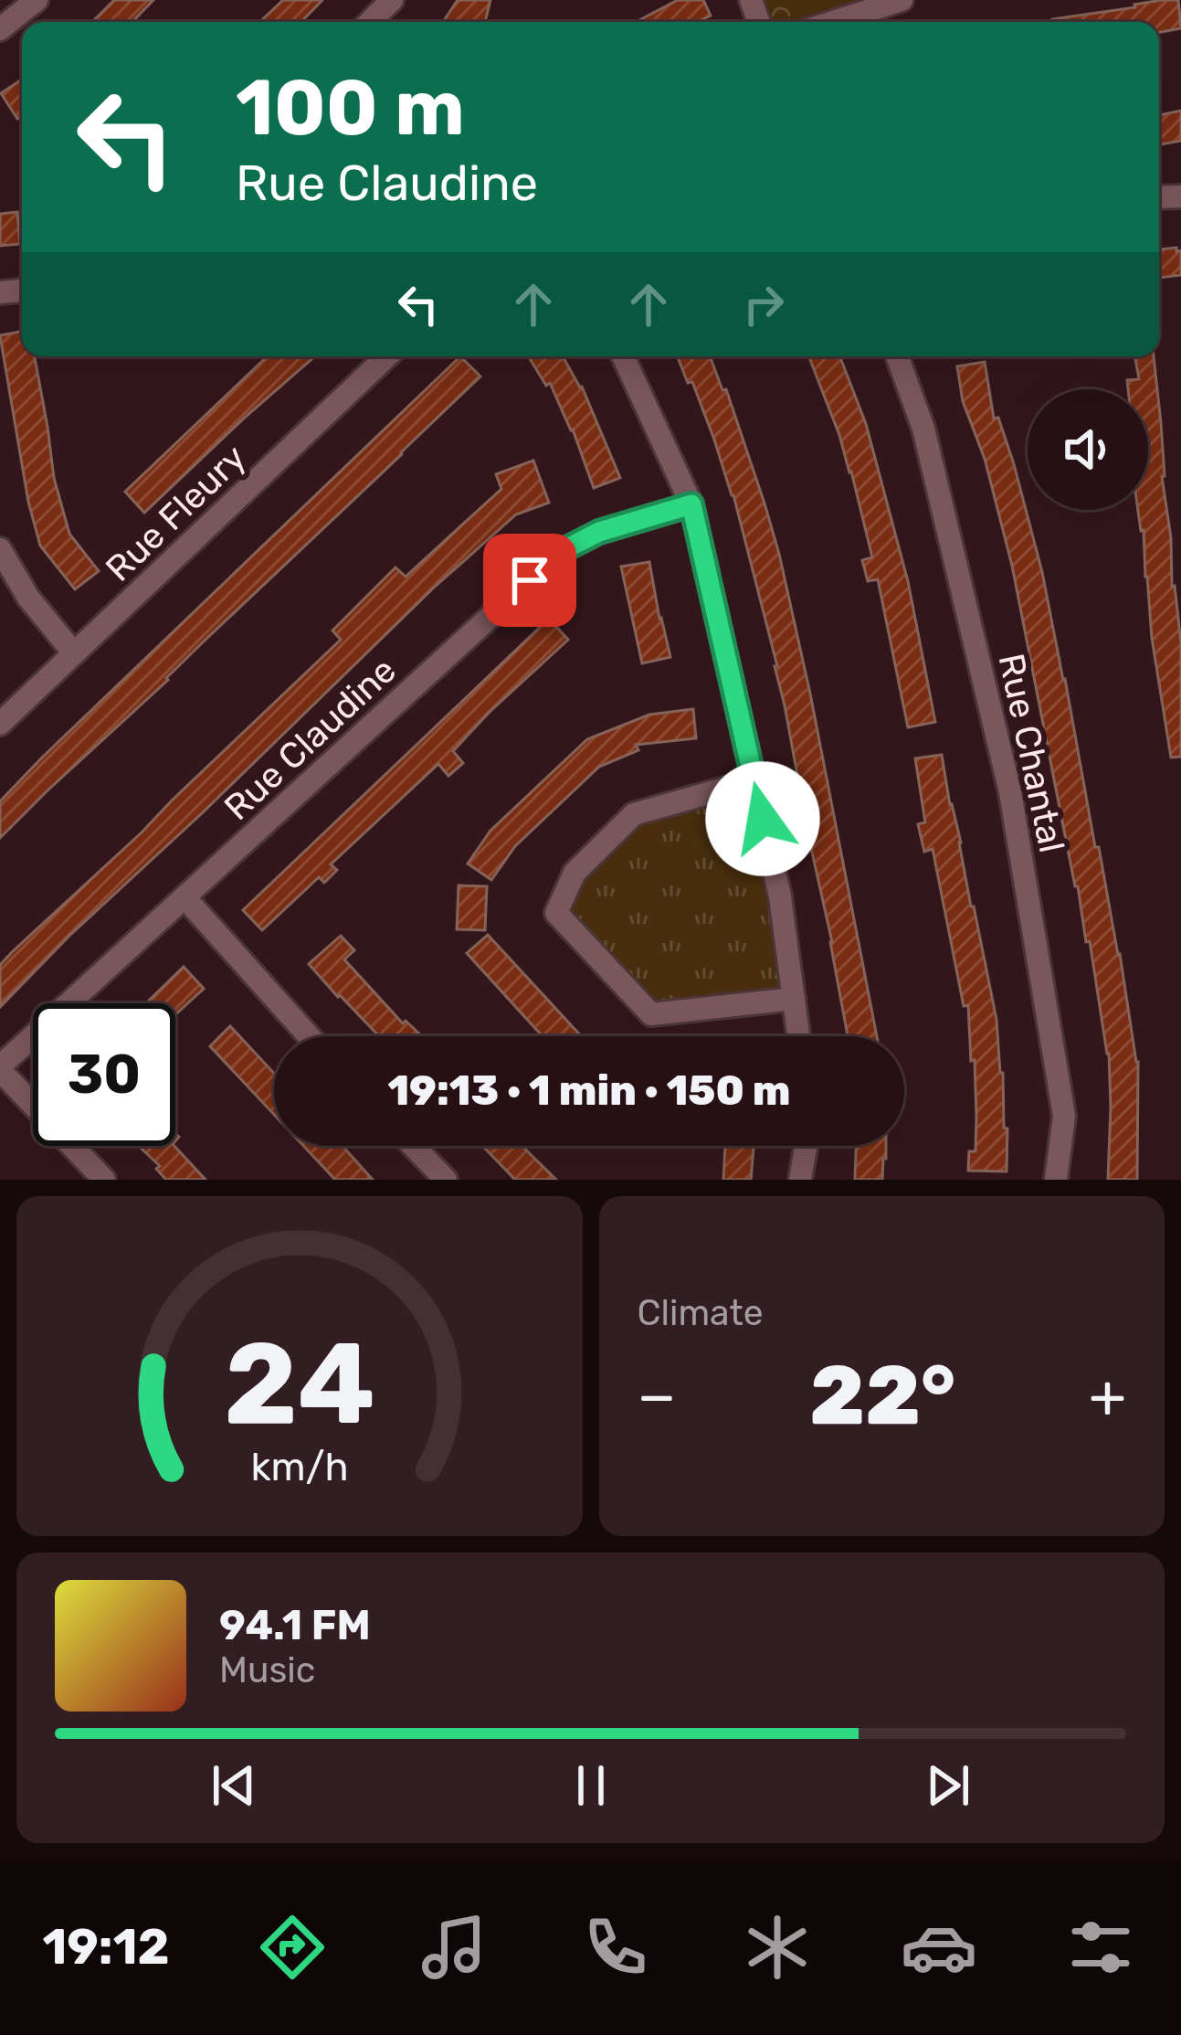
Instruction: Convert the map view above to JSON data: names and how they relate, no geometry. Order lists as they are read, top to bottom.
{
  "streets": {
    "street": ["Rue Fleury", "Rue Claudine", "Rue Chantal"]
  },
  "page": {
    "turn": ["100 m", "Rue Claudine"],
    "limit": "30",
    "trip": "19:13 · 1 min · 150 m",
    "tile": "Climate",
    "heat": ["−", "22°", "+"],
    "song": ["94.1 FM", "Music"],
    "tabs": "19:12",
    "gauge": ["24", "km/h"]
  }
}
